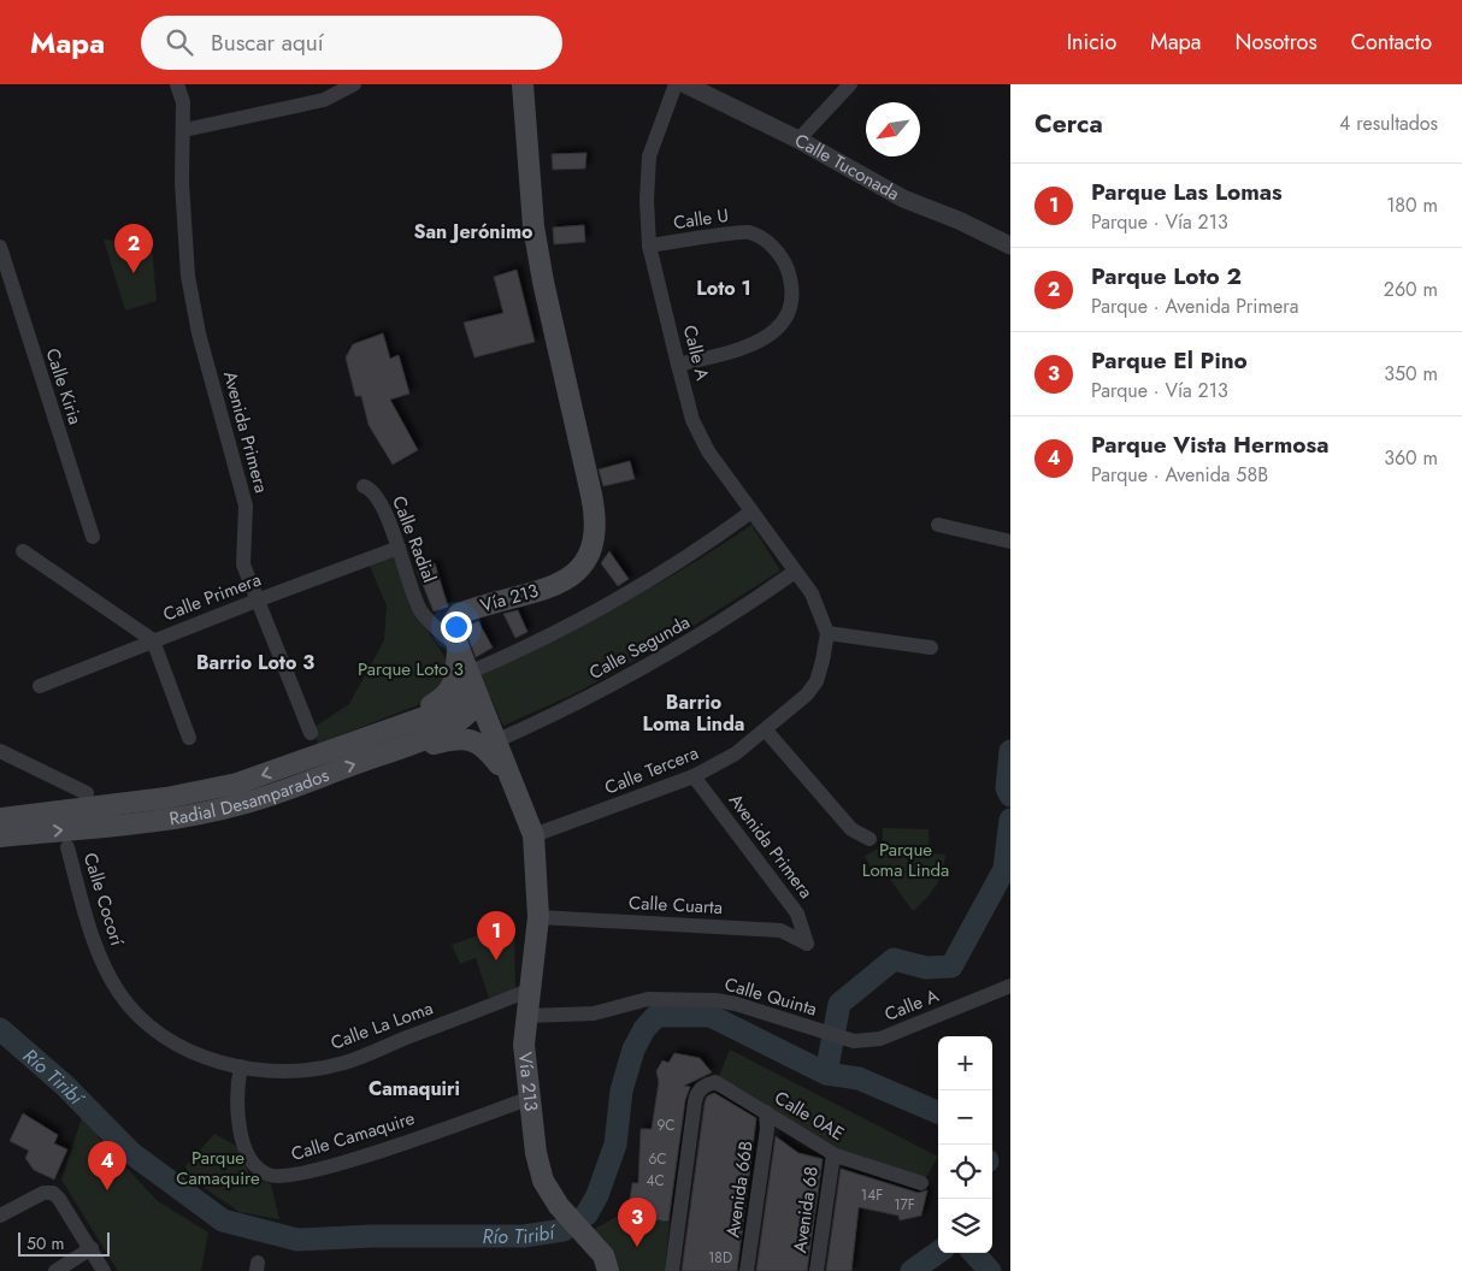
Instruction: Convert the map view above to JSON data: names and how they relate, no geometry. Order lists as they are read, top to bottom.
{
  "streets": {
    "main road": ["Vía 213", "Radial Desamparados"],
    "street": [
      "Calle Tuconada",
      "Calle U",
      "Calle A",
      "Calle Kiria",
      "Avenida Primera",
      "Calle Radial",
      "Calle Primera",
      "Calle Segunda",
      "Calle Tercera",
      "Calle Cocorí",
      "Calle Cuarta",
      "Calle Quinta",
      "Calle La Loma",
      "Calle 0AE",
      "Calle Camaquire",
      "Avenida 66B",
      "Avenida 68"
    ]
  },
  "crossings": [
    ["Calle U", "Calle A"],
    ["Calle A", "Calle Segunda"],
    ["Calle A", "Calle Tercera"],
    ["Calle A", "Calle Quinta"],
    ["Avenida Primera", "Calle Primera"],
    ["Avenida Primera", "Calle Tercera"],
    ["Avenida Primera", "Calle Cuarta"],
    ["Calle Radial", "Calle Primera"],
    ["Calle Radial", "Vía 213"],
    ["Vía 213", "Calle Segunda"],
    ["Vía 213", "Calle Tercera"],
    ["Vía 213", "Radial Desamparados"],
    ["Vía 213", "Calle Cuarta"],
    ["Vía 213", "Calle Quinta"],
    ["Vía 213", "Calle La Loma"],
    ["Vía 213", "Calle Camaquire"],
    ["Calle Cocorí", "Calle La Loma"],
    ["Calle Cocorí", "Calle Camaquire"],
    ["Calle La Loma", "Calle Camaquire"],
    ["Calle 0AE", "Avenida 66B"],
    ["Calle 0AE", "Avenida 68"]
  ],
  "districts": [
    "San Jerónimo",
    "Loto 1",
    "Barrio Loto 3",
    "Barrio Loma Linda",
    "Camaquiri"
  ],
  "water": ["Río Tiribí"],
  "parks": ["Parque Loto 3", "Parque Loma Linda", "Parque Camaquire"],
  "house_numbers": [
    "9C",
    "6C",
    "4C",
    "14F",
    "17F",
    "18D"
  ],
  "scale_bar": "50 m",
  "north": "bottom left",
  "page": {
    "header": "Mapa",
    "search": "Buscar aquí",
    "nav": [
      "Inicio",
      "Mapa",
      "Nosotros",
      "Contacto"
    ],
    "heading": ["Cerca", "4 resultados"],
    "list": [
      {
        "mark": "1",
        "name": "Parque Las Lomas",
        "note": "Parque · Vía 213",
        "value": "180 m"
      },
      {
        "mark": "2",
        "name": "Parque Loto 2",
        "note": "Parque · Avenida Primera",
        "value": "260 m"
      },
      {
        "mark": "3",
        "name": "Parque El Pino",
        "note": "Parque · Vía 213",
        "value": "350 m"
      },
      {
        "mark": "4",
        "name": "Parque Vista Hermosa",
        "note": "Parque · Avenida 58B",
        "value": "360 m"
      }
    ],
    "pins": [
      "2",
      "1",
      "4",
      "3"
    ],
    "map_buttons": ["+", "−"],
    "scale": "50 m"
  }
}
